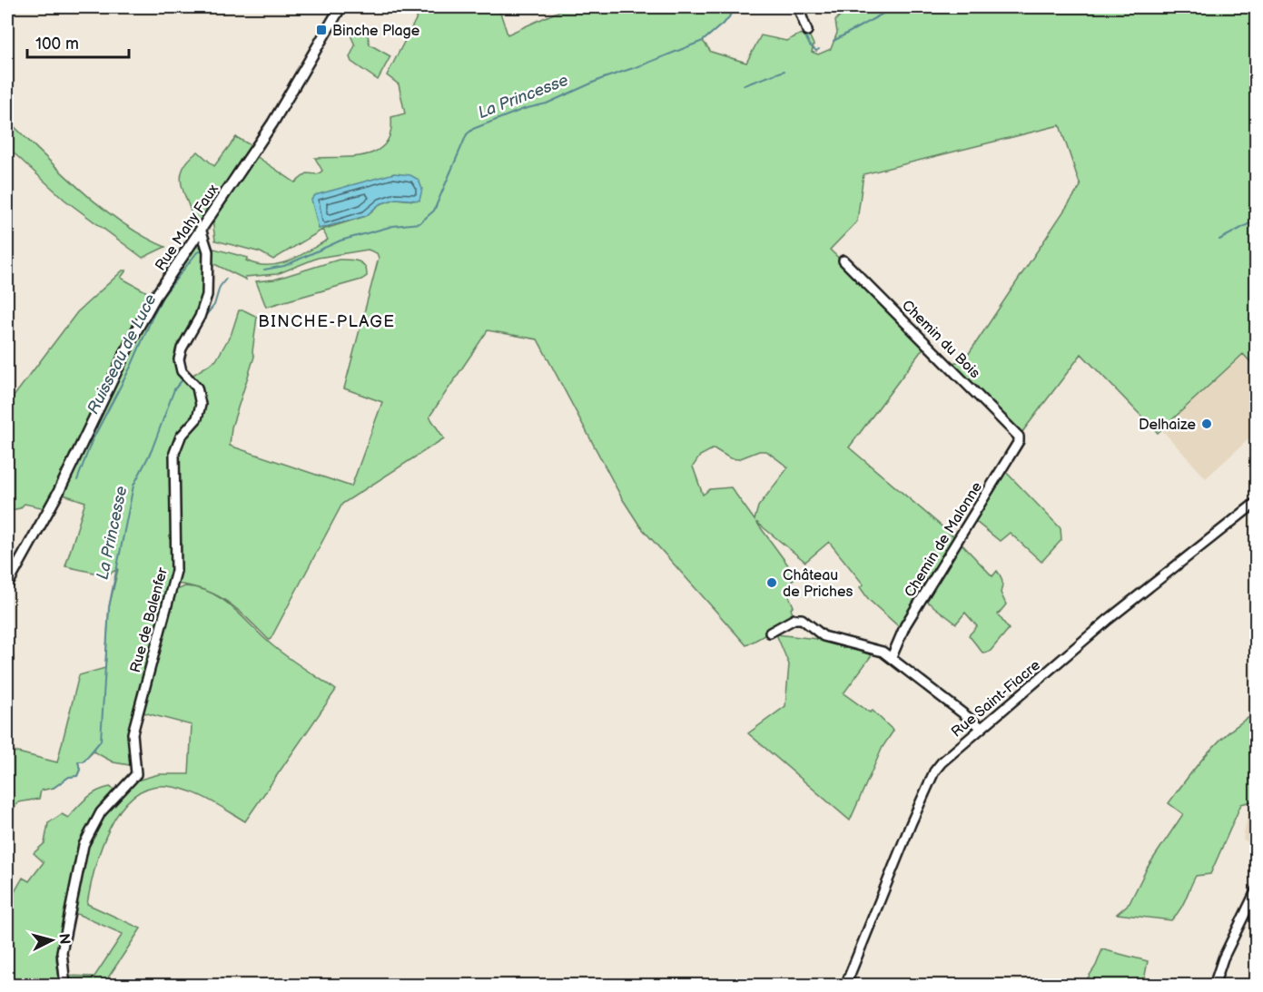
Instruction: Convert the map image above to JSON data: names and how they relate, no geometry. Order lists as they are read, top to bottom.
{
  "streets": {
    "street": [
      "Rue Mahy Faux",
      "Chemin du Bois",
      "Chemin de Malonne",
      "Rue de Balenfer",
      "Rue Saint-Fiacre"
    ]
  },
  "crossings": [
    ["Rue Mahy Faux", "Rue de Balenfer"],
    ["Chemin du Bois", "Chemin de Malonne"]
  ],
  "districts": ["BINCHE-PLAGE"],
  "water": ["La Princesse", "Ruisseau de Luce"],
  "places": {
    "transit": ["Binche Plage"],
    "other": ["Delhaize", "Château de Priches"]
  },
  "scale_bar": "100 m",
  "north": "right"
}
